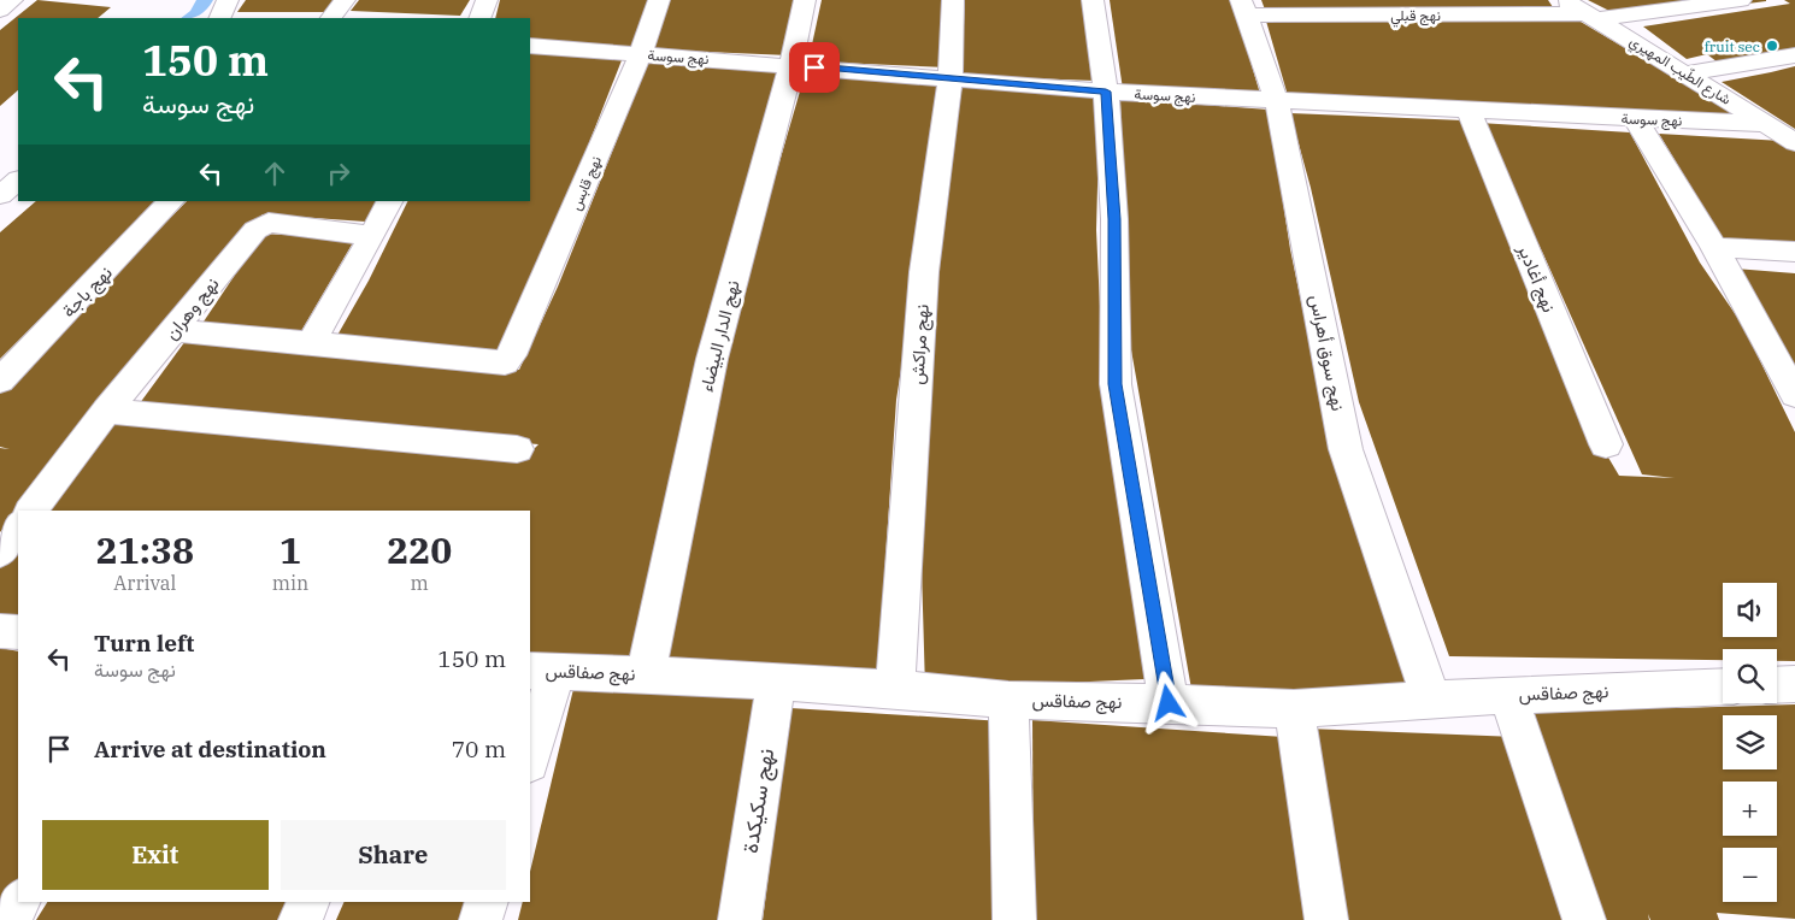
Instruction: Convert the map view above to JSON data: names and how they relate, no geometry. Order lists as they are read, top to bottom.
{
  "streets": {
    "street": [
      "نهج قبلي",
      "نهج سوسة",
      "شارع الطّيب المهيري",
      "نهج قابس",
      "نهج أغادير",
      "نهج باجة",
      "نهج وهران",
      "نهج الدار البيضاء",
      "نهج مراكش",
      "نهج سوق أهراس",
      "نهج صفاقس",
      "نهج سكيكدة"
    ]
  },
  "crossings": [
    ["نهج قبلي", "شارع الطّيب المهيري"],
    ["نهج قبلي", "نهج سوق أهراس"],
    ["نهج سوسة", "شارع الطّيب المهيري"],
    ["نهج سوسة", "نهج قابس"],
    ["نهج سوسة", "نهج أغادير"],
    ["نهج سوسة", "نهج الدار البيضاء"],
    ["نهج سوسة", "نهج مراكش"],
    ["نهج سوسة", "نهج سوق أهراس"],
    ["نهج الدار البيضاء", "نهج صفاقس"],
    ["نهج مراكش", "نهج صفاقس"],
    ["نهج سوق أهراس", "نهج صفاقس"],
    ["نهج صفاقس", "نهج سكيكدة"]
  ],
  "places": ["fruit sec"],
  "page": {
    "turn": ["150 m", "نهج سوسة"],
    "eta": [
      "21:38",
      "Arrival",
      "1",
      "min",
      "220",
      "m"
    ],
    "map_buttons": ["+", "−"],
    "list": [
      {
        "name": "Turn left",
        "note": "نهج سوسة",
        "value": "150 m"
      },
      {
        "name": "Arrive at destination",
        "value": "70 m"
      }
    ],
    "buttons": ["Exit", "Share"]
  }
}
